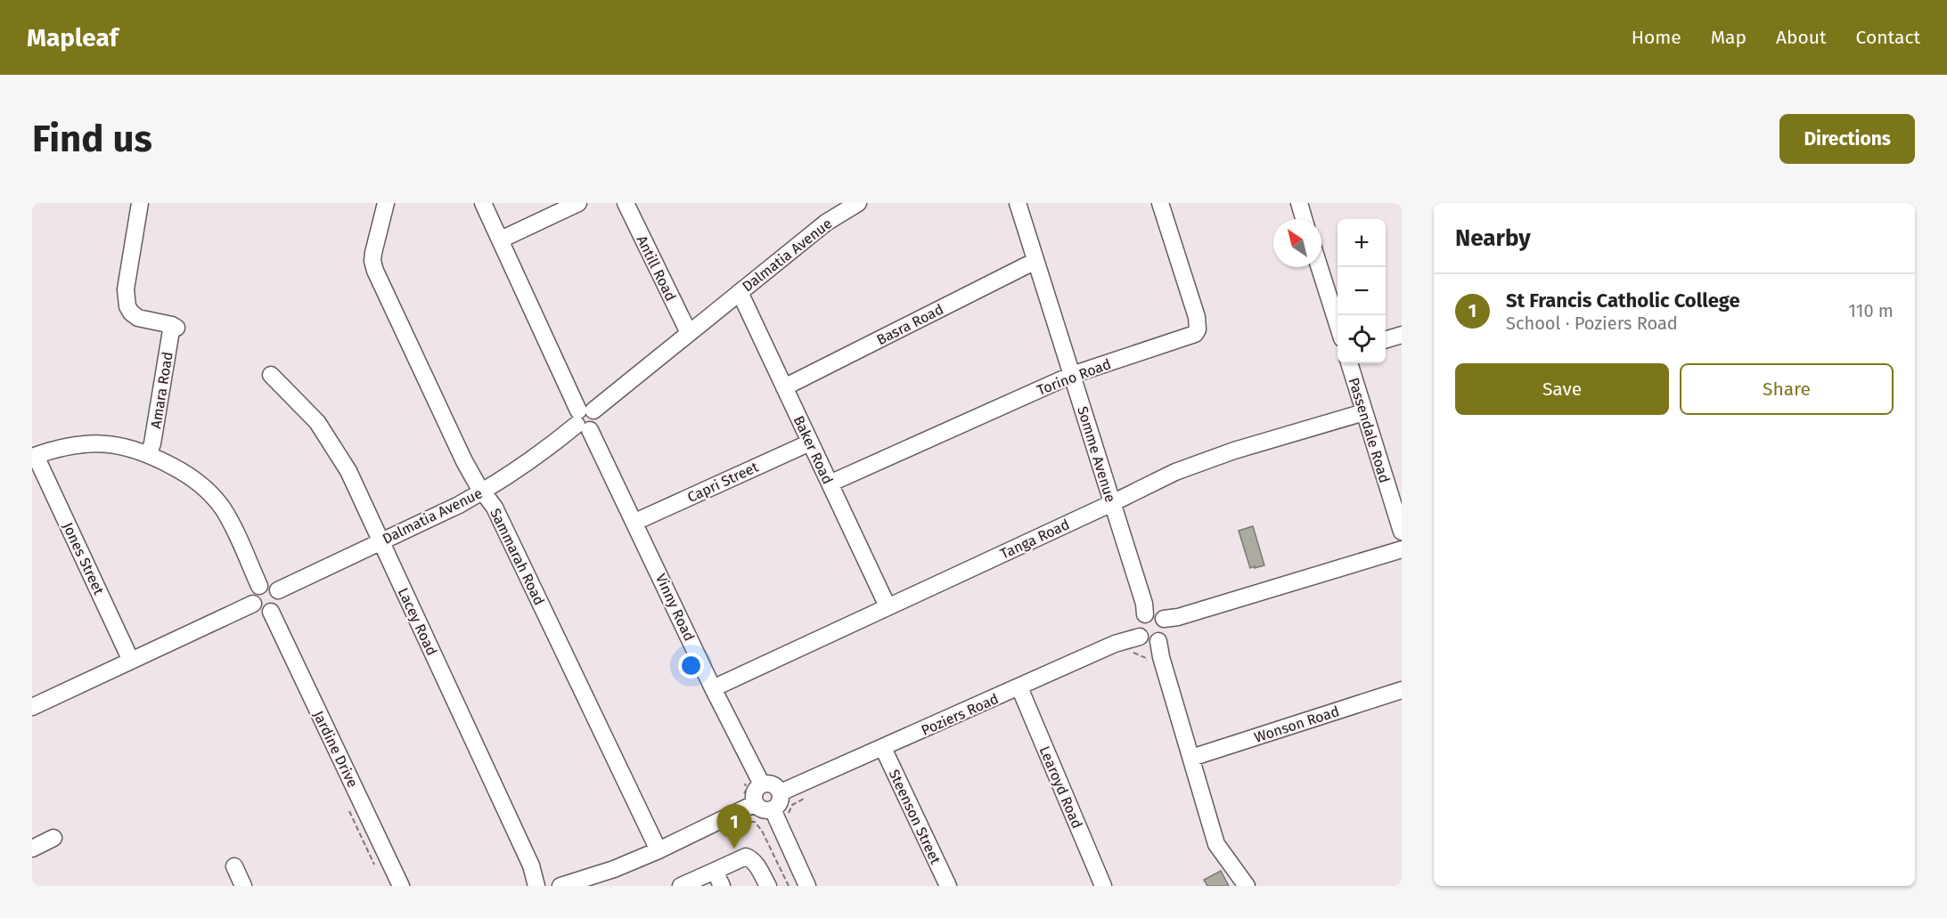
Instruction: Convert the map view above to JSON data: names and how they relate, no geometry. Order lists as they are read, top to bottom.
{
  "streets": {
    "street": [
      "Dalmatia Avenue",
      "Antill Road",
      "Basra Road",
      "Torino Road",
      "Amara Road",
      "Passendale Road",
      "Baker Road",
      "Somme Avenue",
      "Capri Street",
      "Tanga Road",
      "Sammarah Road",
      "Jones Street",
      "Vinny Road",
      "Lacey Road",
      "Poziers Road",
      "Wonson Road",
      "Jardine Drive",
      "Learoyd Road",
      "Steenson Street"
    ]
  },
  "crossings": [
    ["Dalmatia Avenue", "Antill Road"],
    ["Dalmatia Avenue", "Baker Road"],
    ["Dalmatia Avenue", "Sammarah Road"],
    ["Dalmatia Avenue", "Vinny Road"],
    ["Dalmatia Avenue", "Lacey Road"],
    ["Dalmatia Avenue", "Jardine Drive"],
    ["Basra Road", "Baker Road"],
    ["Basra Road", "Somme Avenue"],
    ["Torino Road", "Baker Road"],
    ["Torino Road", "Somme Avenue"],
    ["Passendale Road", "Tanga Road"],
    ["Baker Road", "Capri Street"],
    ["Baker Road", "Tanga Road"],
    ["Somme Avenue", "Tanga Road"],
    ["Somme Avenue", "Poziers Road"],
    ["Capri Street", "Vinny Road"],
    ["Tanga Road", "Vinny Road"],
    ["Vinny Road", "Poziers Road"],
    ["Poziers Road", "Learoyd Road"],
    ["Poziers Road", "Steenson Street"]
  ],
  "north": "top left",
  "page": {
    "header": "Mapleaf",
    "nav": [
      "Home",
      "Map",
      "About",
      "Contact"
    ],
    "buttons": [
      "Directions",
      ["Save", "Share"]
    ],
    "title": "Find us",
    "heading": "Nearby",
    "map_buttons": ["+", "−"],
    "list": [
      {
        "mark": "1",
        "name": "St Francis Catholic College",
        "note": "School · Poziers Road",
        "value": "110 m"
      }
    ],
    "pins": "1"
  }
}
